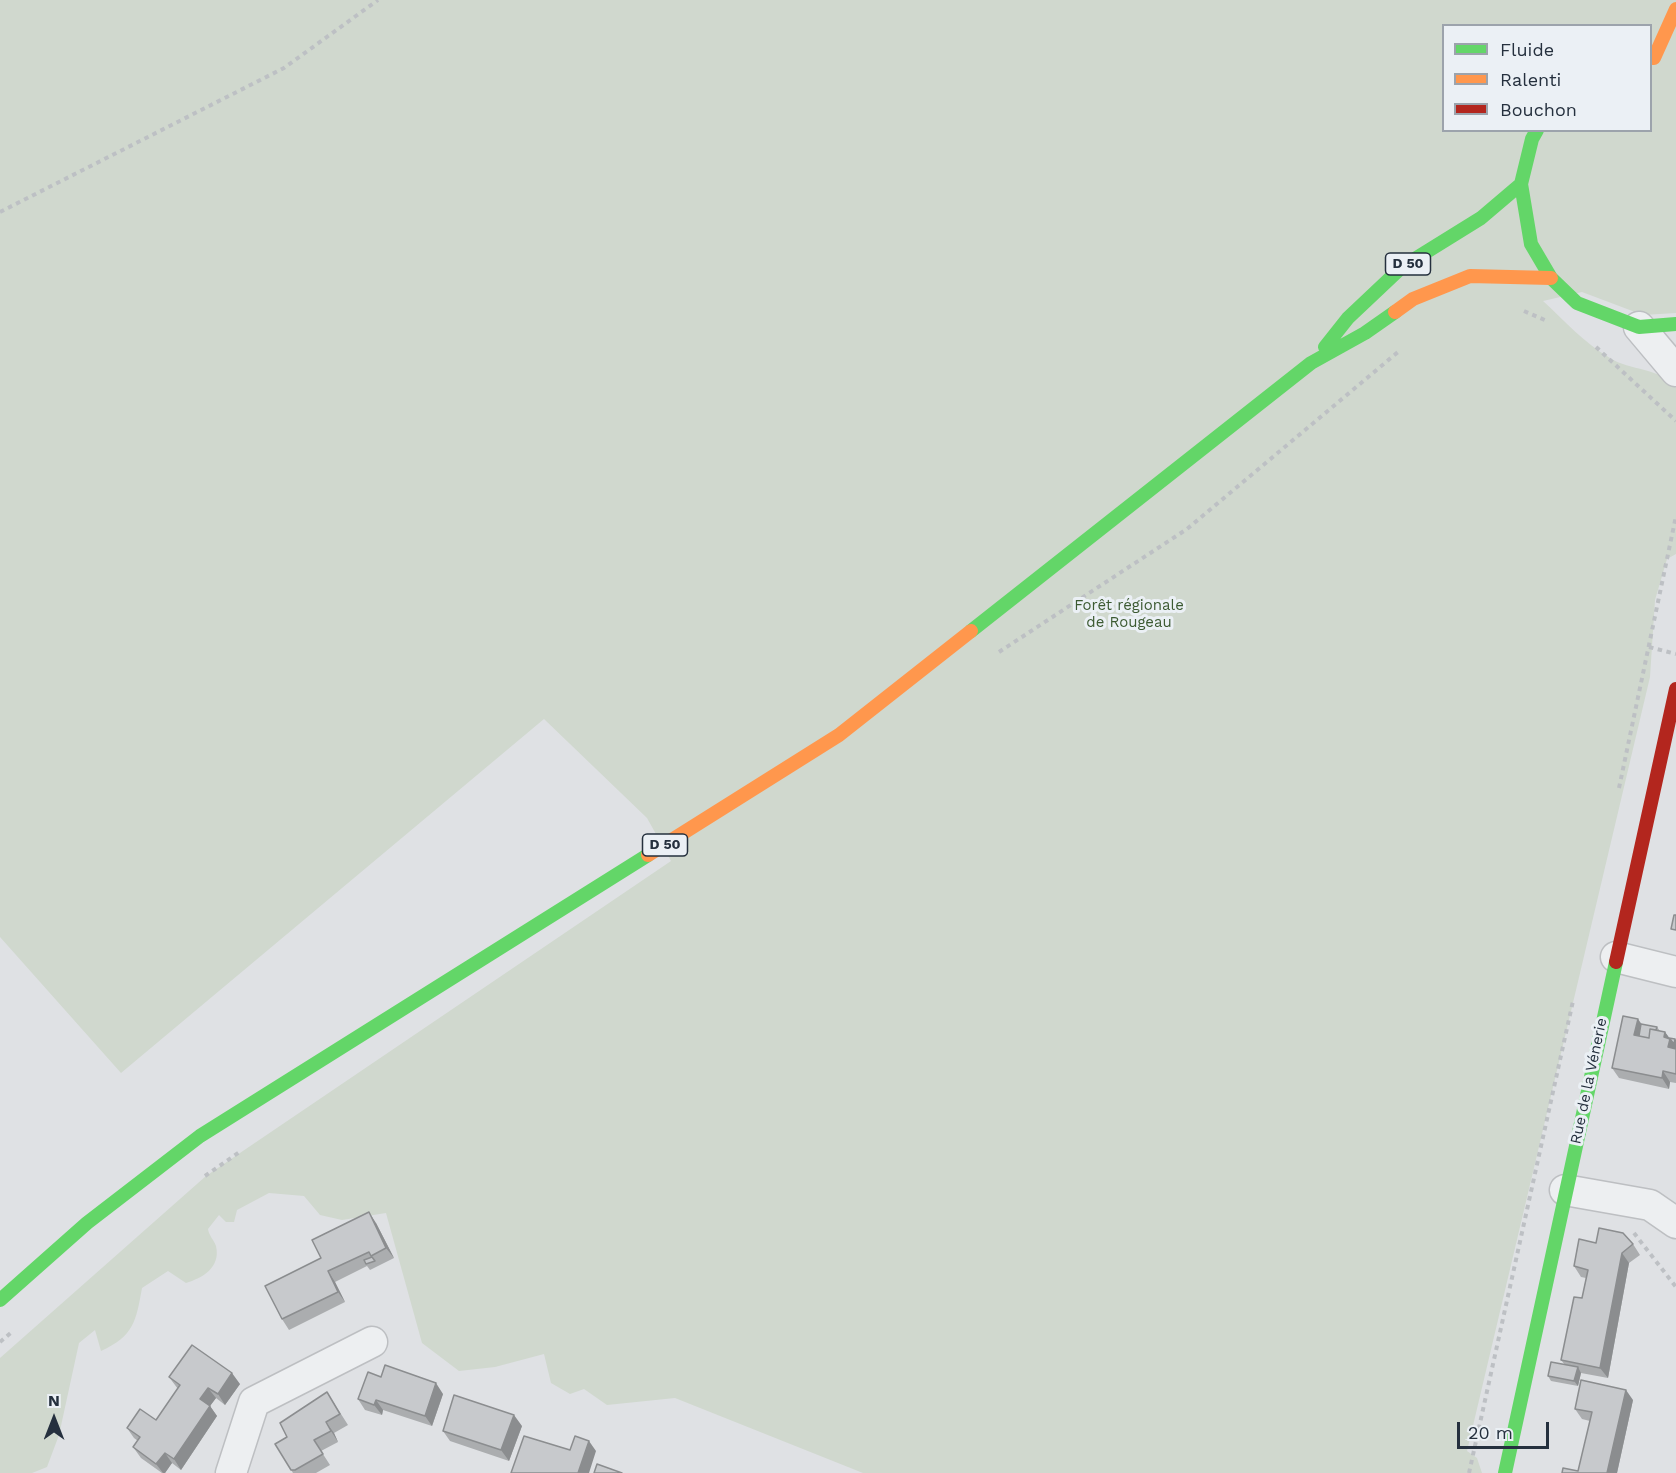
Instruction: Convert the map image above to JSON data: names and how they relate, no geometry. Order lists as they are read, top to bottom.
{
  "streets": {
    "main road": ["D 50", "Rue de la Vénerie"]
  },
  "parks": ["Forêt régionale de Rougeau"],
  "legend": ["Fluide", "Ralenti", "Bouchon"],
  "scale_bar": "20 m",
  "north": "top"
}
